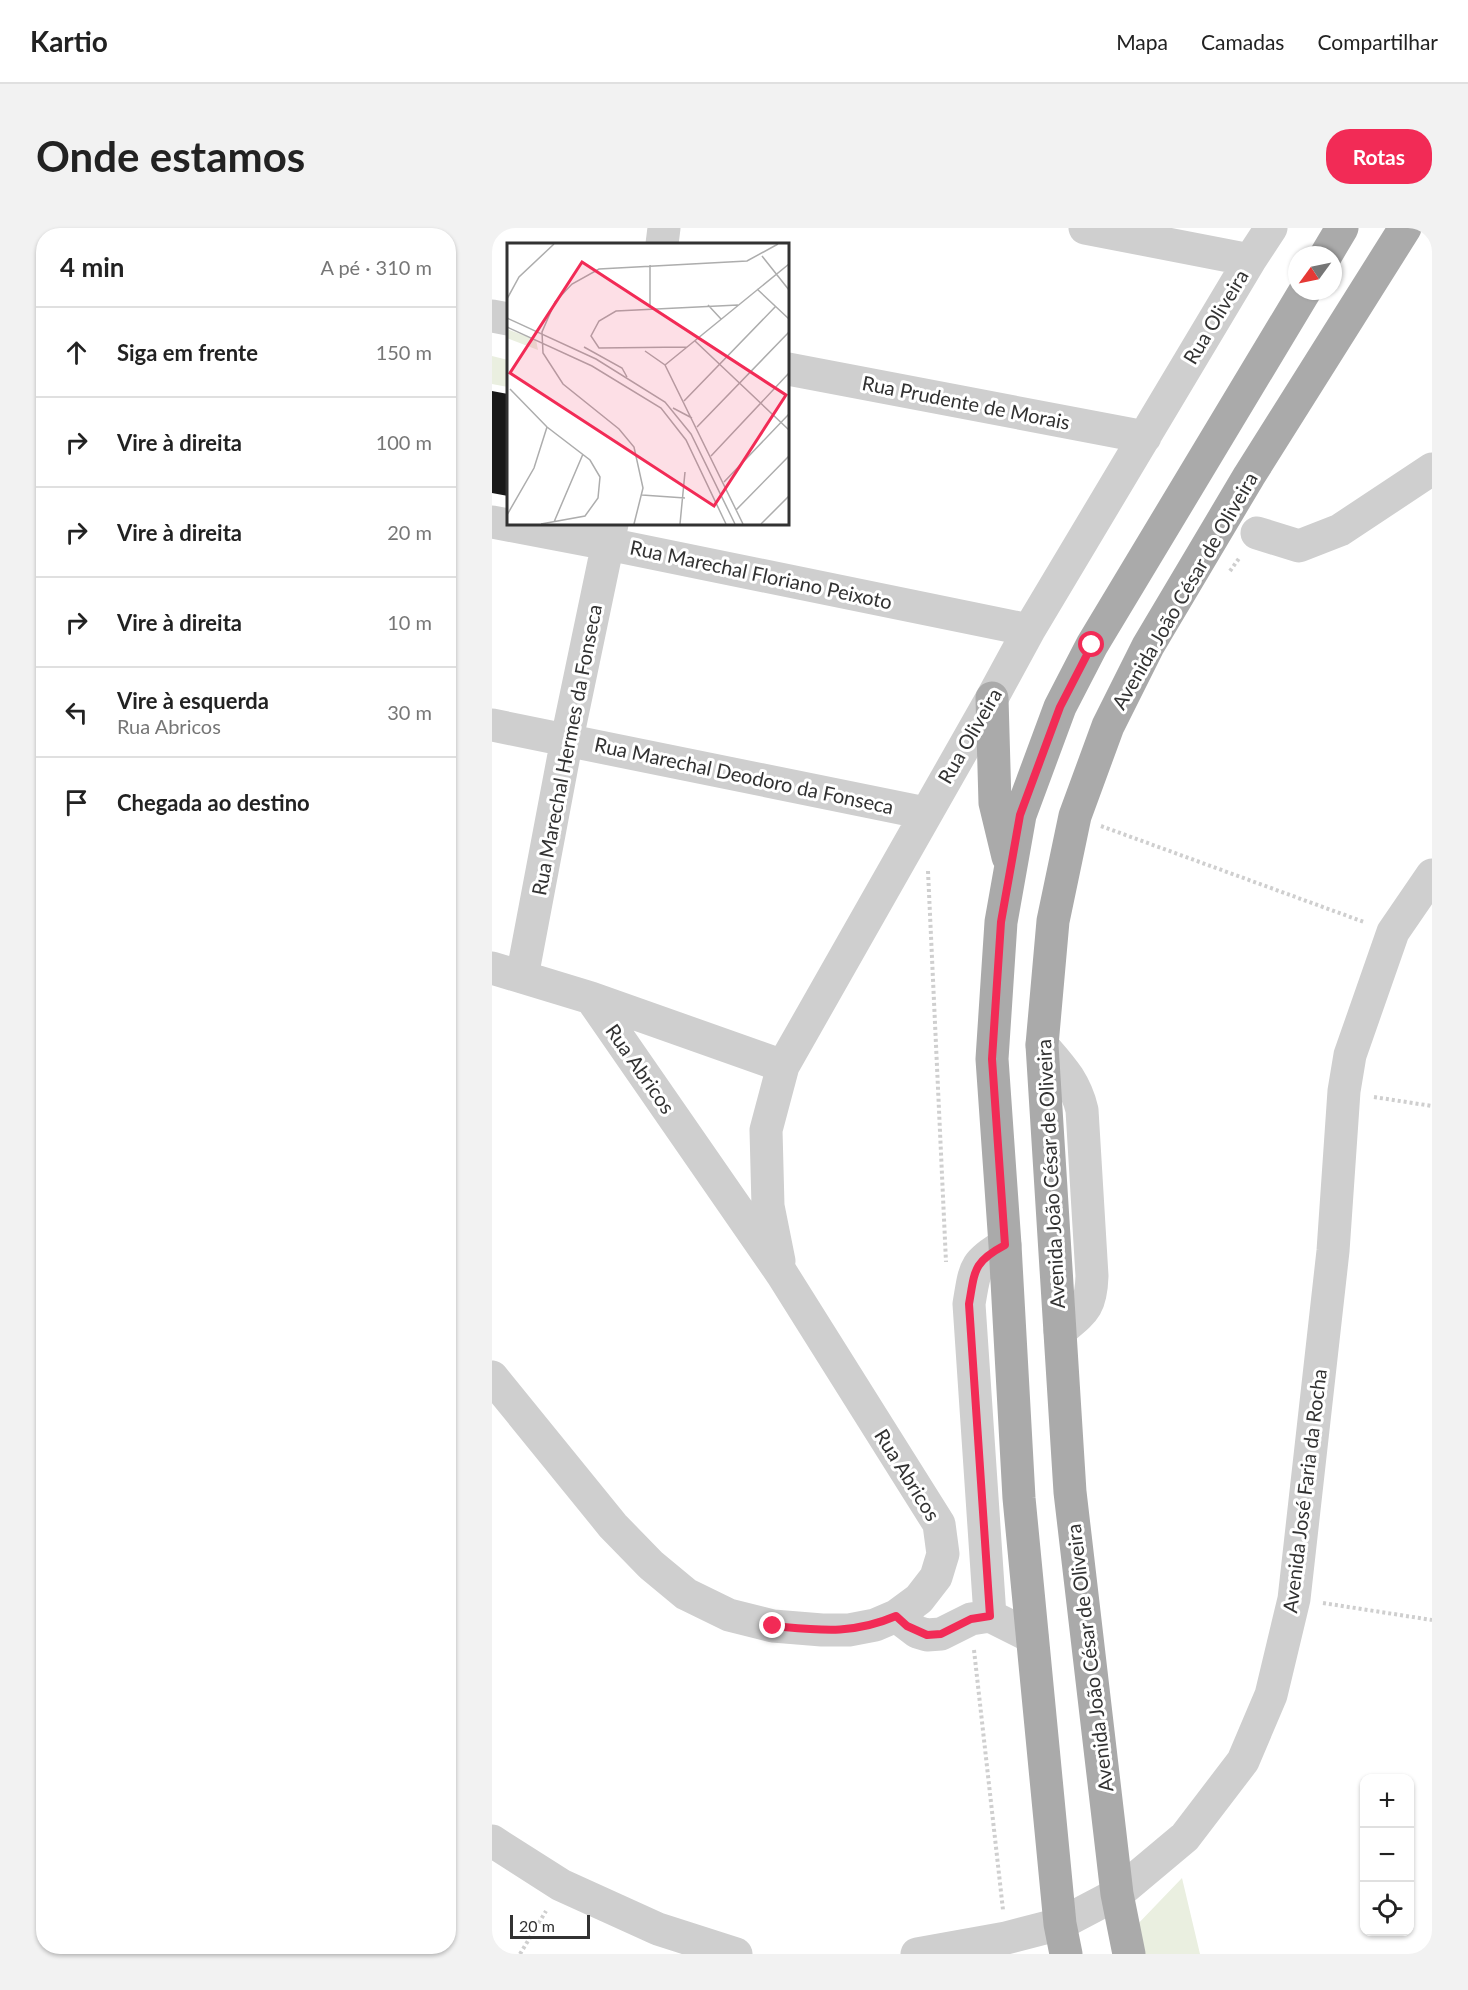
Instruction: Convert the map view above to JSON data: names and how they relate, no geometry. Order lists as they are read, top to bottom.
{
  "streets": {
    "main road": ["Avenida João César de Oliveira"],
    "street": [
      "Rua Oliveira",
      "Rua Prudente de Morais",
      "Rua Marechal Floriano Peixoto",
      "Rua Marechal Hermes da Fonseca",
      "Rua Marechal Deodoro da Fonseca",
      "Rua Abricos",
      "Avenida José Faria da Rocha"
    ]
  },
  "crossings": [
    ["Rua Oliveira", "Rua Prudente de Morais"],
    ["Rua Oliveira", "Rua Marechal Floriano Peixoto"],
    ["Rua Oliveira", "Rua Marechal Deodoro da Fonseca"],
    ["Rua Oliveira", "Rua Abricos"],
    ["Rua Marechal Floriano Peixoto", "Rua Marechal Hermes da Fonseca"],
    ["Avenida João César de Oliveira", "Avenida José Faria da Rocha"],
    ["Rua Marechal Hermes da Fonseca", "Rua Marechal Deodoro da Fonseca"]
  ],
  "scale_bar": "20 m",
  "north": "bottom left",
  "page": {
    "header": "Kartio",
    "nav": ["Mapa", "Camadas", "Compartilhar"],
    "buttons": "Rotas",
    "title": "Onde estamos",
    "heading": ["4 min", "A pé · 310 m"],
    "list": [
      ["Siga em frente", "150 m"],
      ["Vire à direita", "100 m"],
      ["Vire à direita", "20 m"],
      ["Vire à direita", "10 m"],
      ["Vire à esquerda", "Rua Abricos", "30 m"],
      "Chegada ao destino"
    ],
    "map_buttons": ["+", "−"],
    "scale": "20 m"
  }
}
